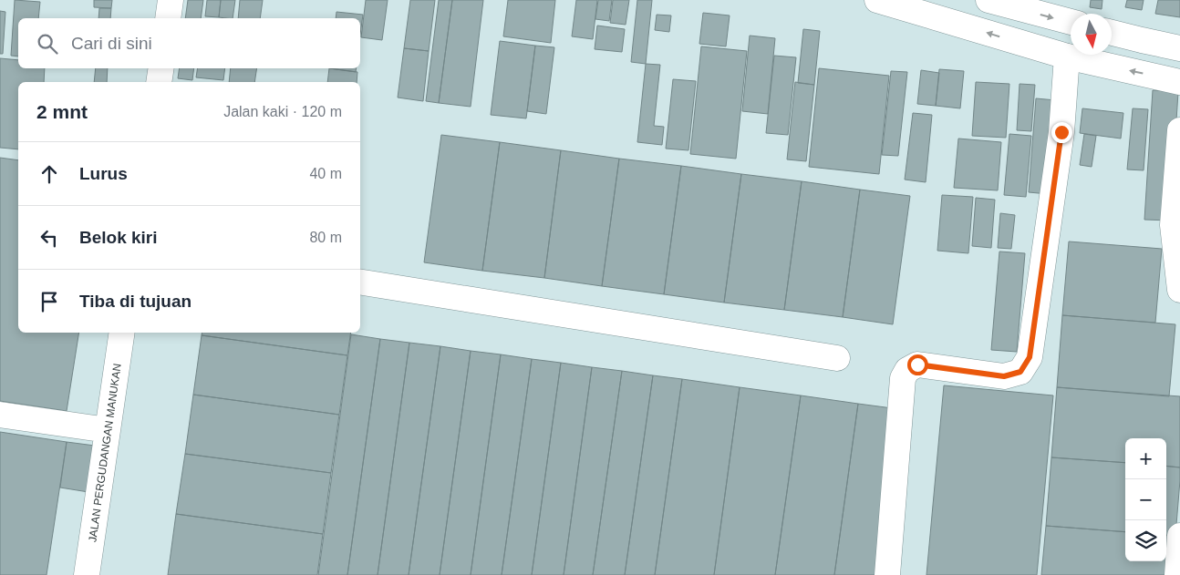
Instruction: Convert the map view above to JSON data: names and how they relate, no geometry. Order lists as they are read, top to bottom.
{
  "streets": {
    "main road": ["JALAN PERGUDANGAN MANUKAN"]
  },
  "north": "bottom",
  "page": {
    "search": "Cari di sini",
    "heading": ["2 mnt", "Jalan kaki · 120 m"],
    "list": [
      ["Lurus", "40 m"],
      ["Belok kiri", "80 m"],
      "Tiba di tujuan"
    ],
    "map_buttons": ["+", "−"]
  }
}
